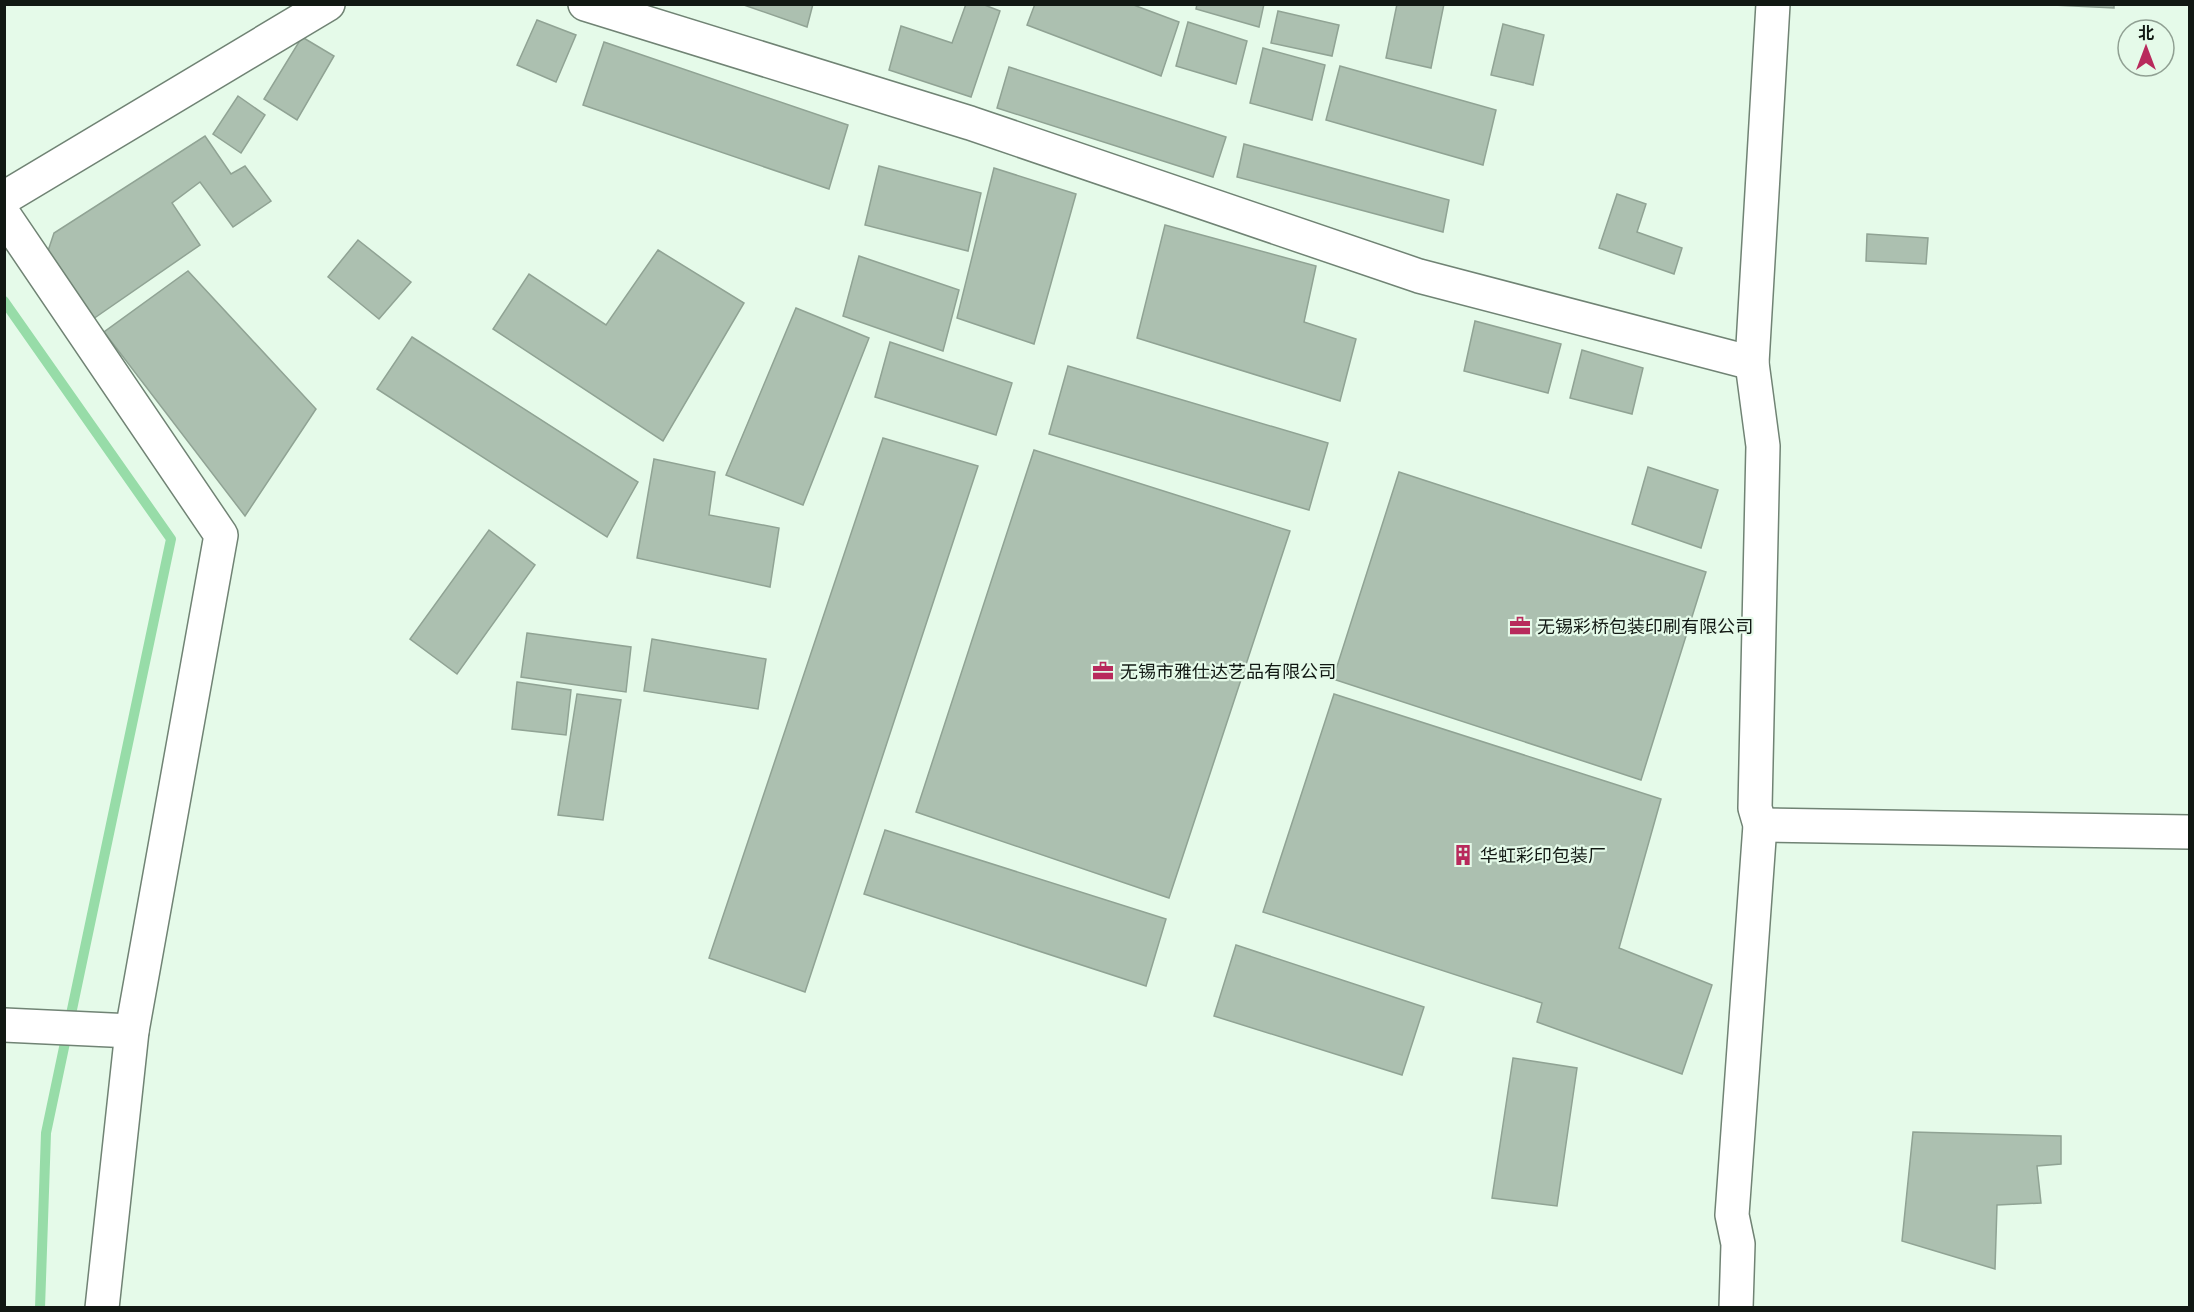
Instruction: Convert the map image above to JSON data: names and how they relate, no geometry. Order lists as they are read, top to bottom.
{
  "places": {
    "office": ["无锡彩桥包装印刷有限公司", "无锡市雅仕达艺品有限公司"],
    "building": ["华虹彩印包装厂"]
  },
  "north": "top"
}
